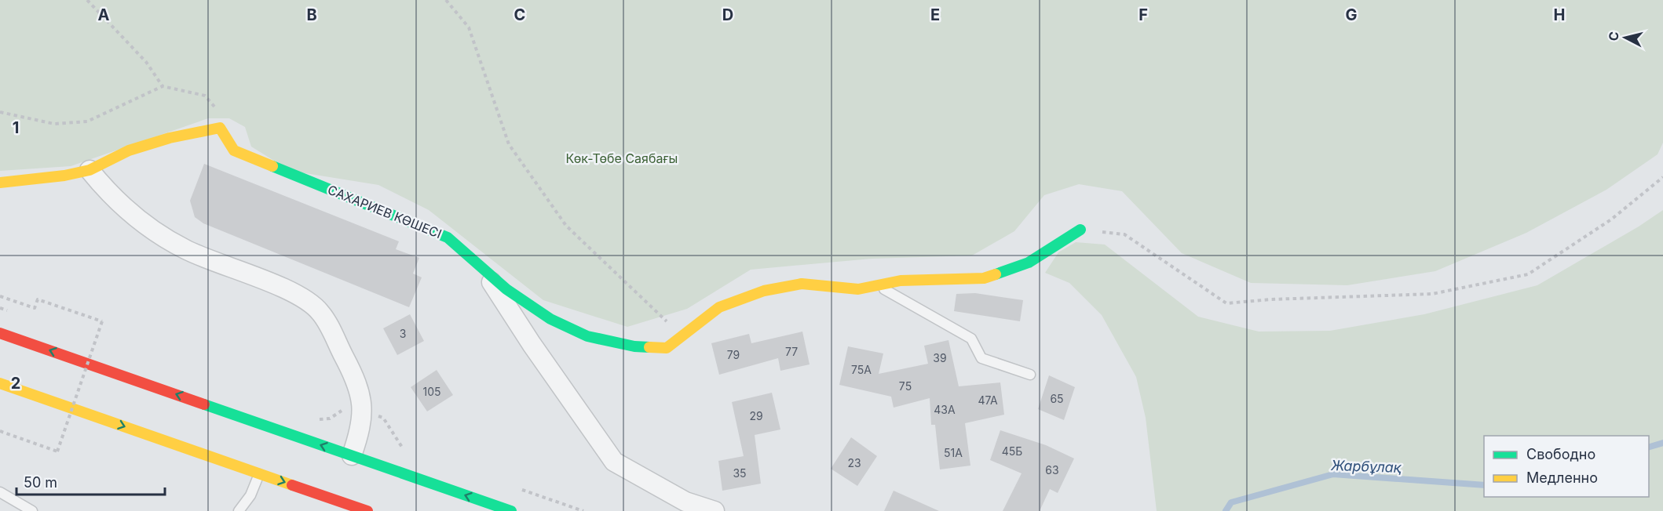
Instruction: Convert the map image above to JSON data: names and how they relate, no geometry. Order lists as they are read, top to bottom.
{
  "streets": {
    "street": ["САХАРИЕВ КӨШЕСІ"]
  },
  "water": ["Жарбұлақ"],
  "parks": ["Көк-Төбе Саябағы"],
  "house_numbers": [
    "3",
    "77",
    "79",
    "39",
    "75А",
    "75",
    "105",
    "65",
    "47А",
    "43А",
    "29",
    "45Б",
    "51А",
    "23",
    "63",
    "35"
  ],
  "legend": ["Свободно", "Медленно"],
  "scale_bar": "50 m",
  "north": "left",
  "grid": {
    "columns": [
      "A",
      "B",
      "C",
      "D",
      "E",
      "F",
      "G",
      "H"
    ],
    "rows": ["1", "2"]
  }
}
